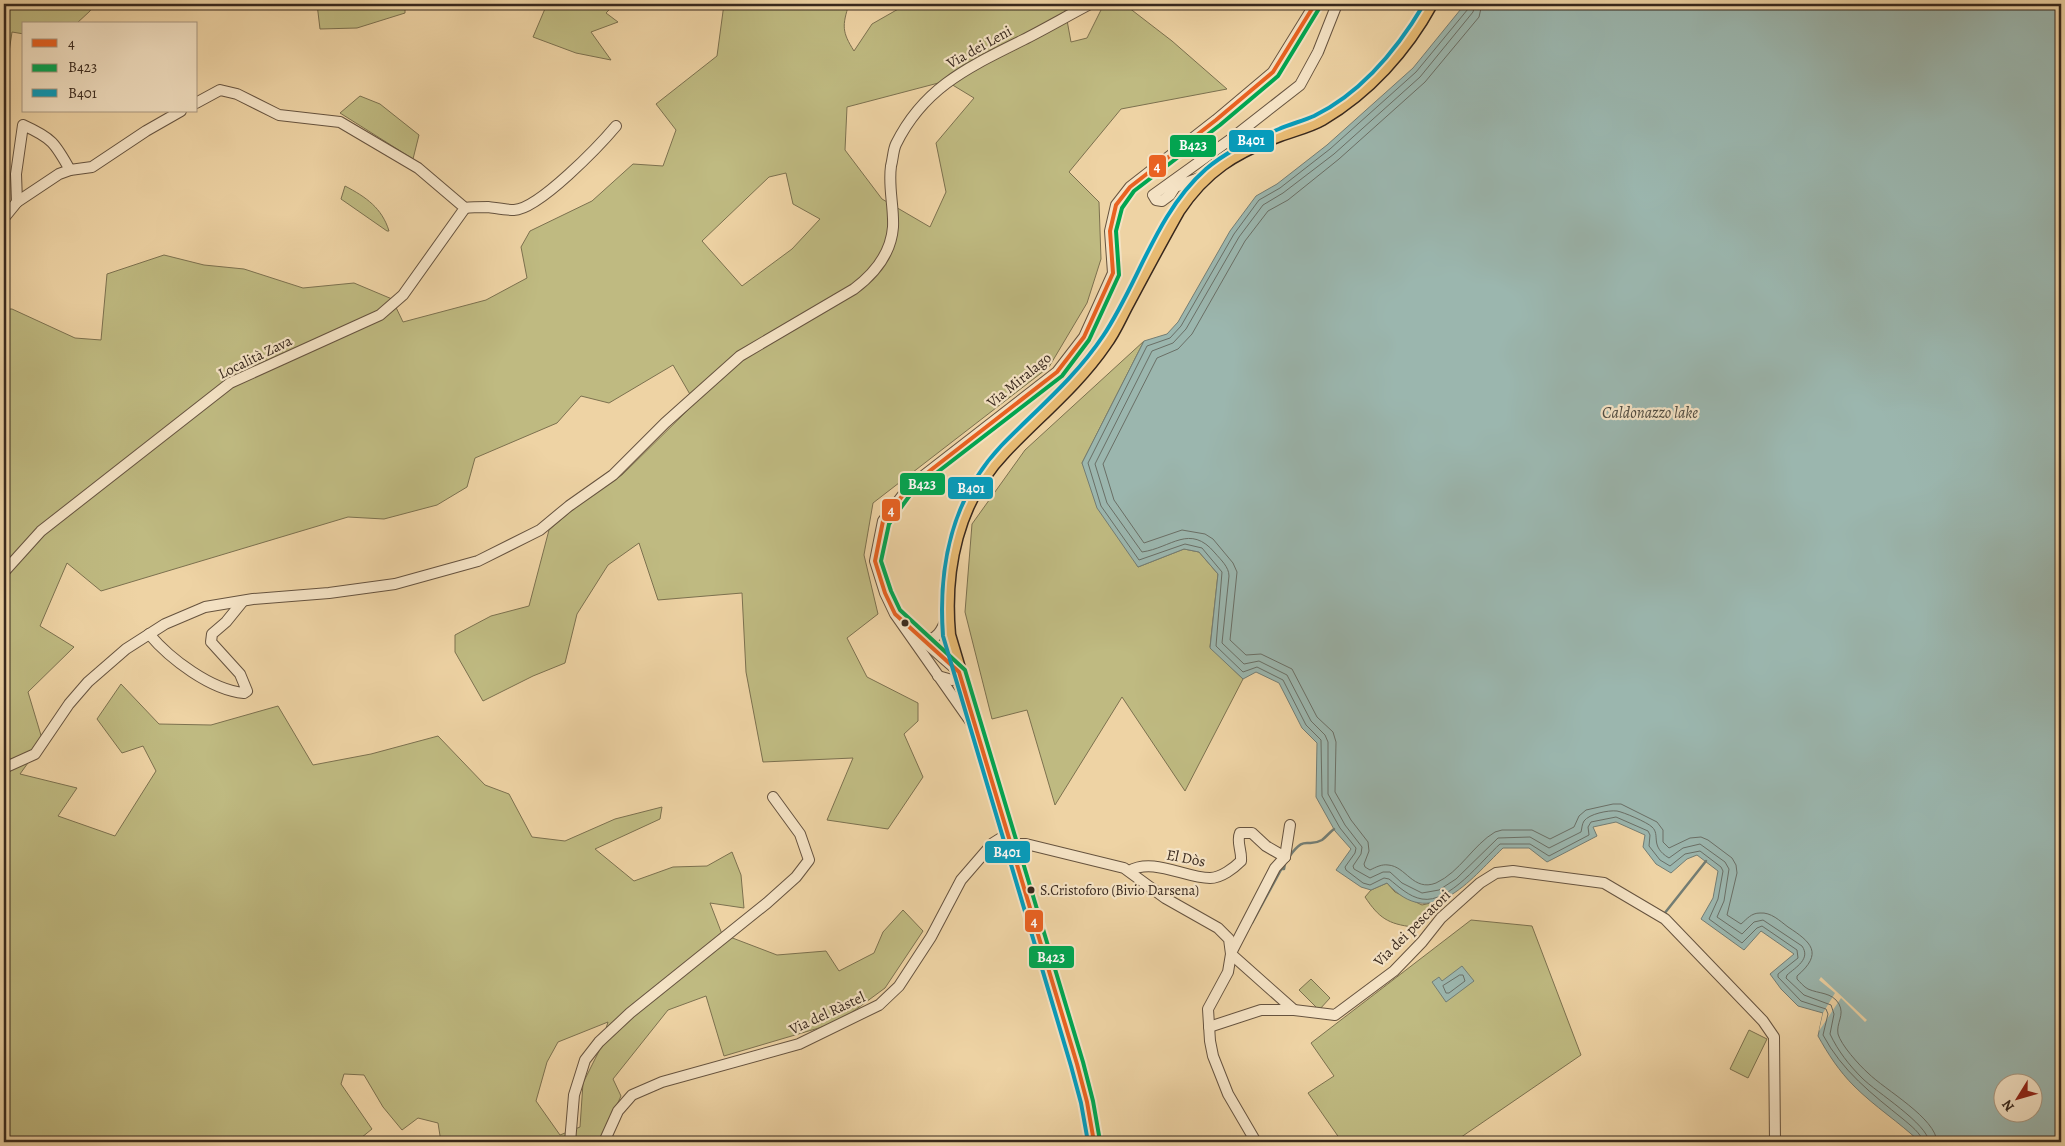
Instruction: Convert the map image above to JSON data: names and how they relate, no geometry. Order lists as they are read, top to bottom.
{
  "streets": {
    "street": [
      "Via dei Leni",
      "Località Zava",
      "Via Miralago",
      "El Dòs",
      "Via dei pescatori",
      "Via del Ràstel"
    ]
  },
  "water": ["Caldonazzo lake"],
  "places": ["S.Cristoforo (Bivio Darsena)"],
  "lines": ["transit line 4", "transit line B401", "transit line B423"],
  "legend": ["4", "B423", "B401"],
  "north": "bottom left"
}
